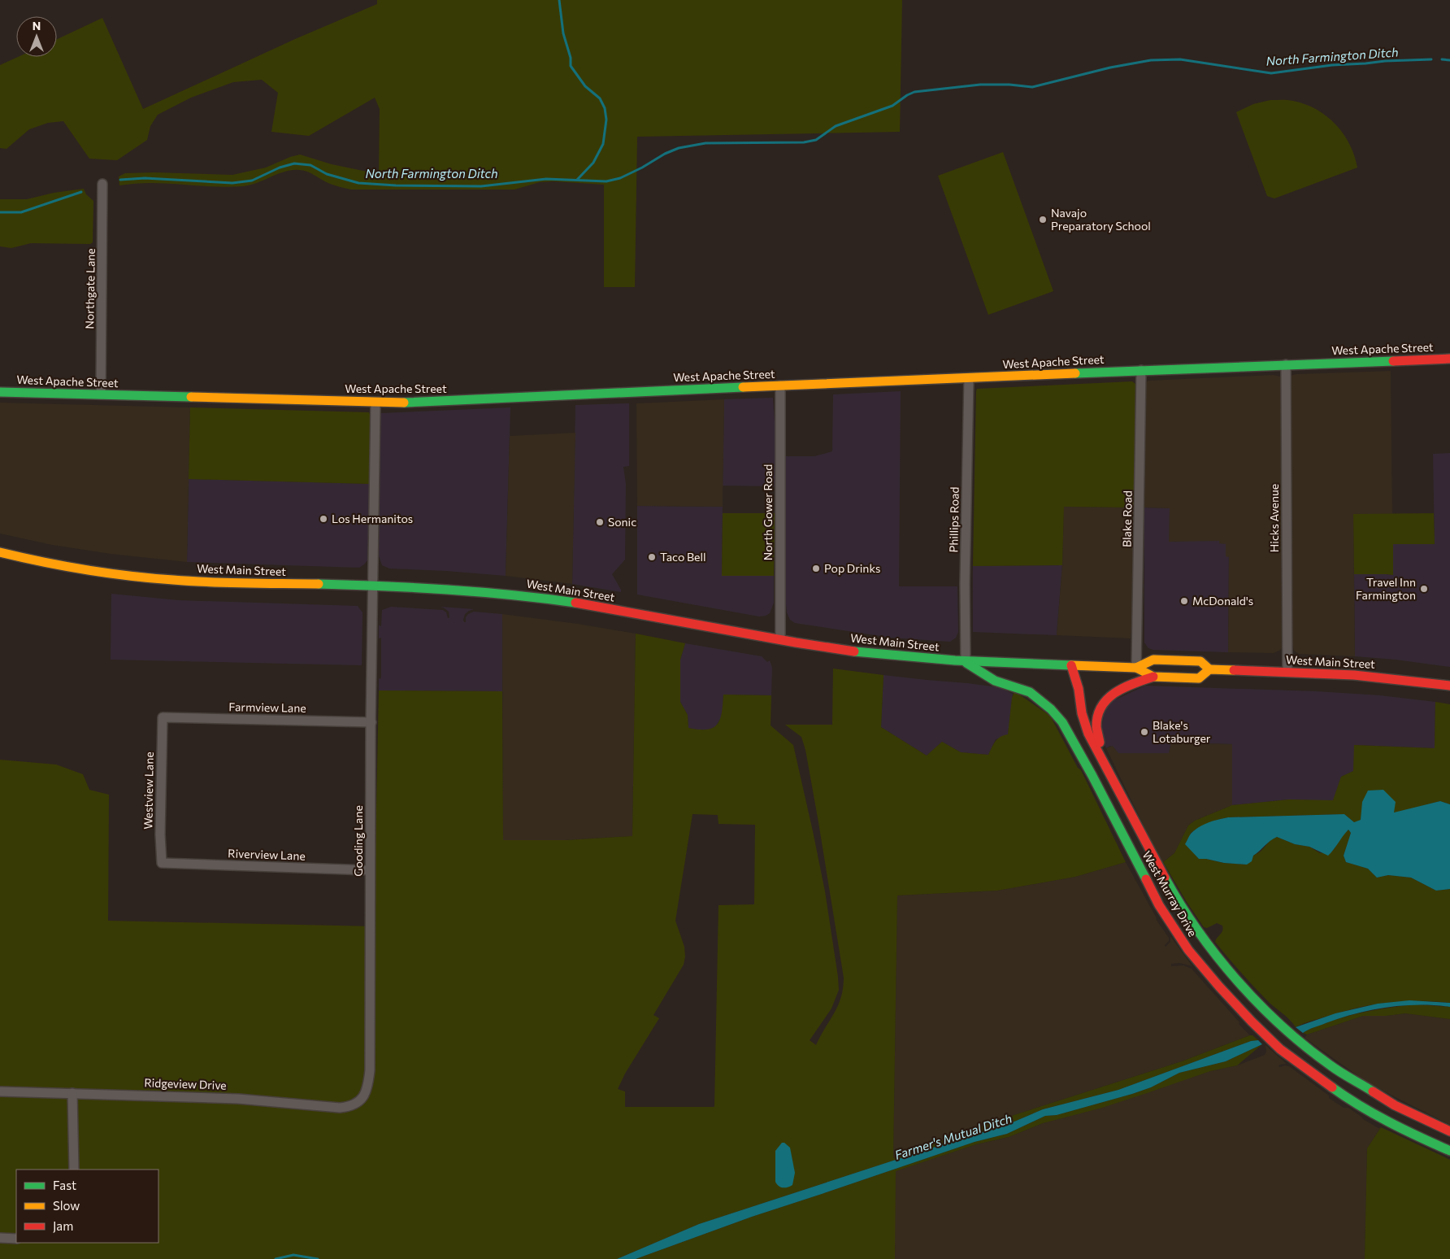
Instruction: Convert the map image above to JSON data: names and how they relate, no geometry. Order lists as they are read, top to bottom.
{
  "streets": {
    "main road": ["West Apache Street", "West Main Street", "West Murray Drive"],
    "street": [
      "Northgate Lane",
      "North Gower Road",
      "Hicks Avenue",
      "Blake Road",
      "Phillips Road",
      "Farmview Lane",
      "Westview Lane",
      "Gooding Lane",
      "Riverview Lane",
      "Ridgeview Drive"
    ]
  },
  "crossings": [
    ["Northgate Lane", "West Apache Street"],
    ["West Apache Street", "North Gower Road"],
    ["West Apache Street", "Hicks Avenue"],
    ["West Apache Street", "Blake Road"],
    ["West Apache Street", "Phillips Road"],
    ["West Apache Street", "Gooding Lane"],
    ["North Gower Road", "West Main Street"],
    ["Hicks Avenue", "West Main Street"],
    ["Blake Road", "West Main Street"],
    ["Phillips Road", "West Main Street"],
    ["Phillips Road", "West Murray Drive"],
    ["West Main Street", "Gooding Lane"],
    ["West Main Street", "West Murray Drive"],
    ["Farmview Lane", "Westview Lane"],
    ["Farmview Lane", "Gooding Lane"],
    ["Westview Lane", "Riverview Lane"],
    ["Gooding Lane", "Riverview Lane"],
    ["Gooding Lane", "Ridgeview Drive"]
  ],
  "water": ["North Farmington Ditch", "Farmer's Mutual Ditch"],
  "places": [
    "Navajo Preparatory School",
    "Los Hermanitos",
    "Sonic",
    "Taco Bell",
    "Pop Drinks",
    "Travel Inn Farmington",
    "McDonald's",
    "Blake's Lotaburger"
  ],
  "legend": ["Fast", "Slow", "Jam"],
  "north": "top"
}
